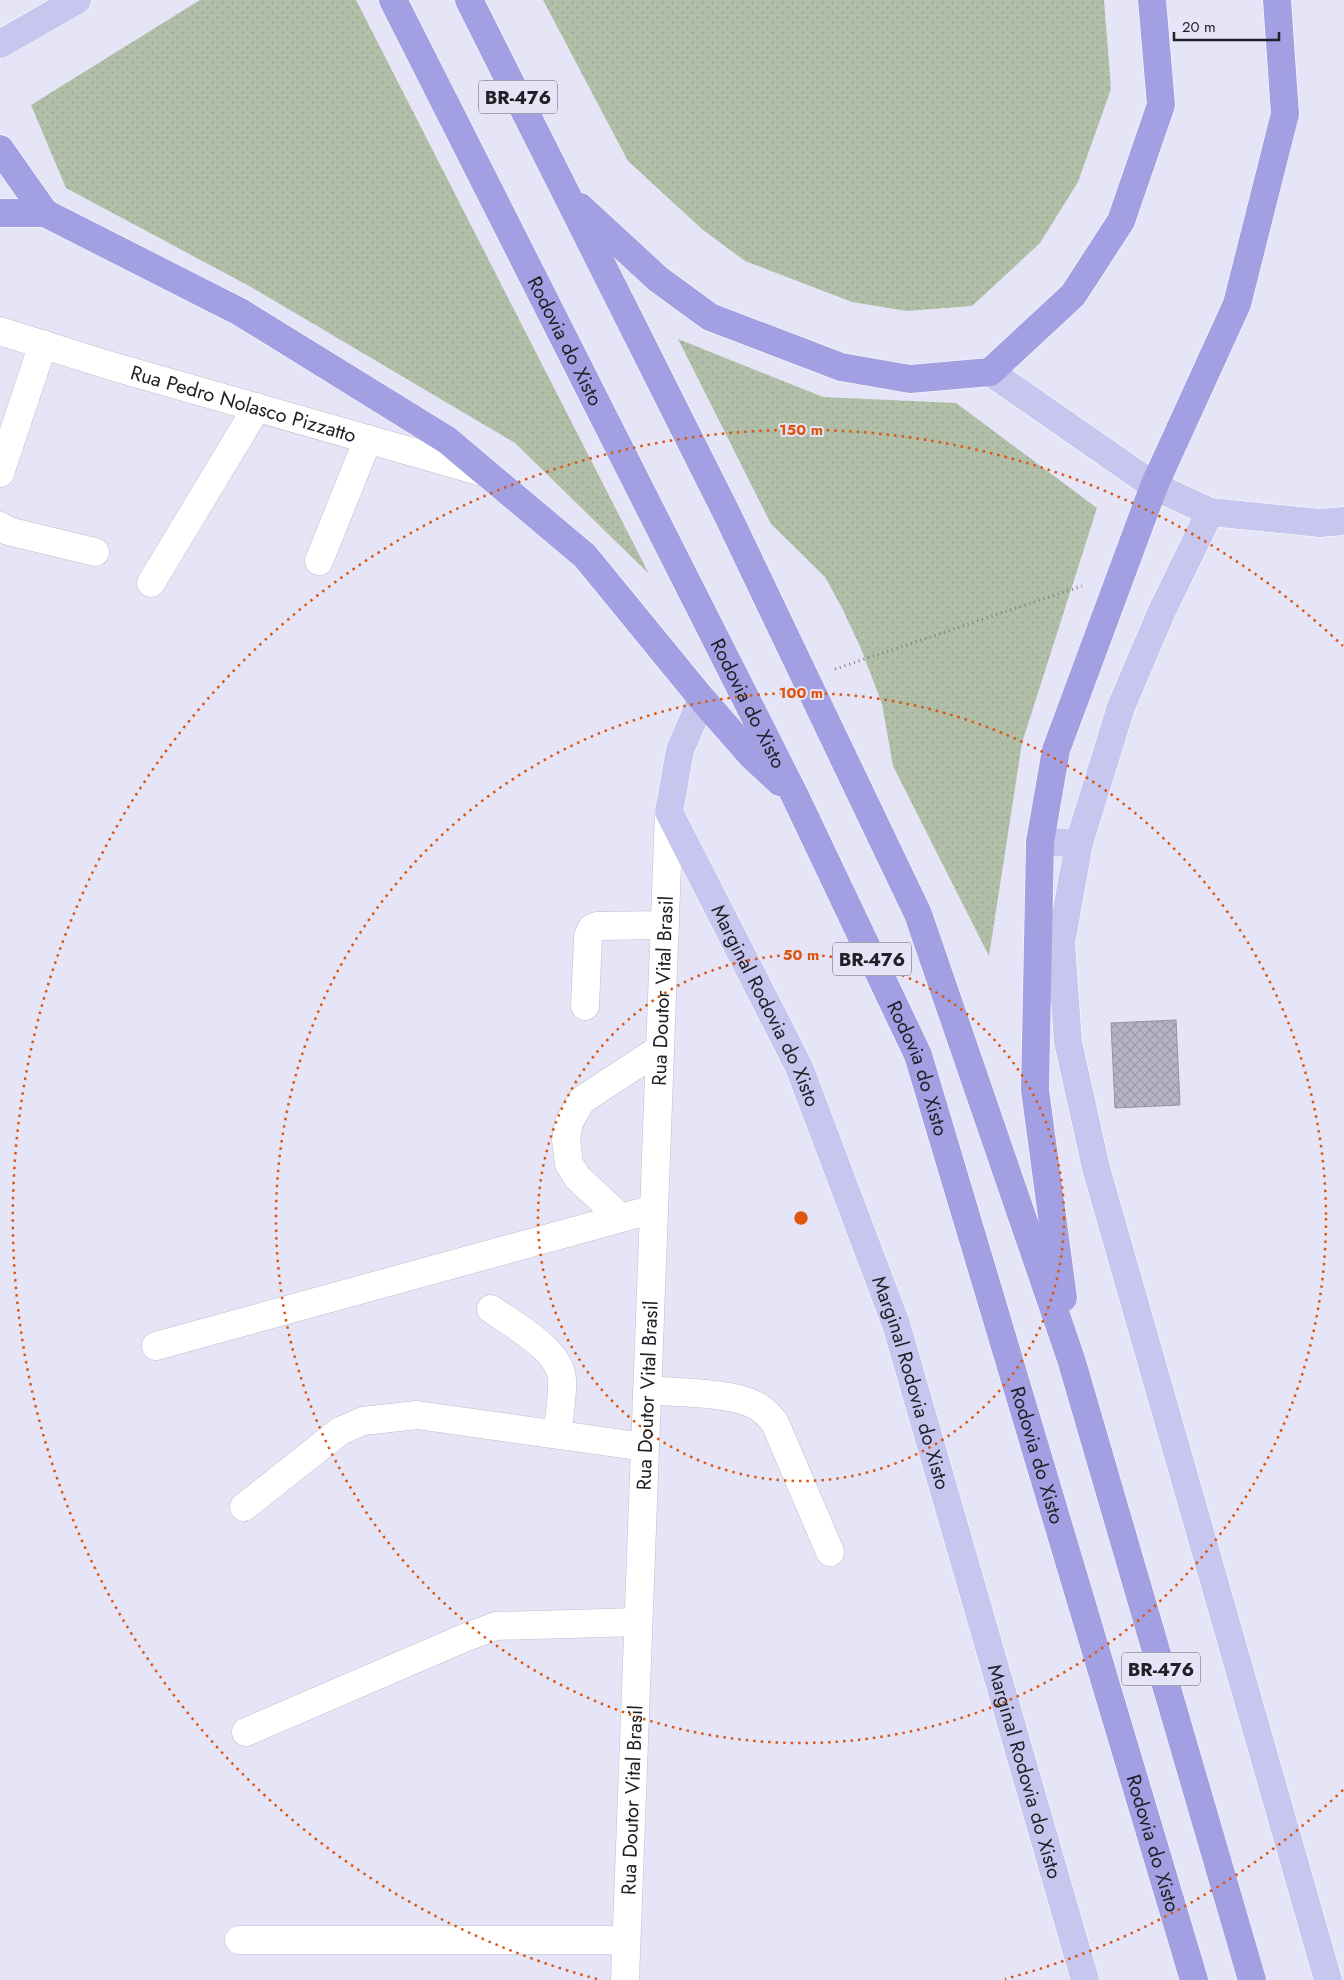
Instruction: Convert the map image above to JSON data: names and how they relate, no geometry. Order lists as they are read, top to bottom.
{
  "streets": {
    "highway": ["BR-476", "Rodovia do Xisto"],
    "main road": ["Marginal Rodovia do Xisto"],
    "street": ["Rua Pedro Nolasco Pizzatto", "Rua Doutor Vital Brasil"]
  },
  "crossings": [
    ["Rua Doutor Vital Brasil", "Marginal Rodovia do Xisto"]
  ],
  "scale_bar": "20 m",
  "rings": ["150 m", "100 m", "50 m"]
}
